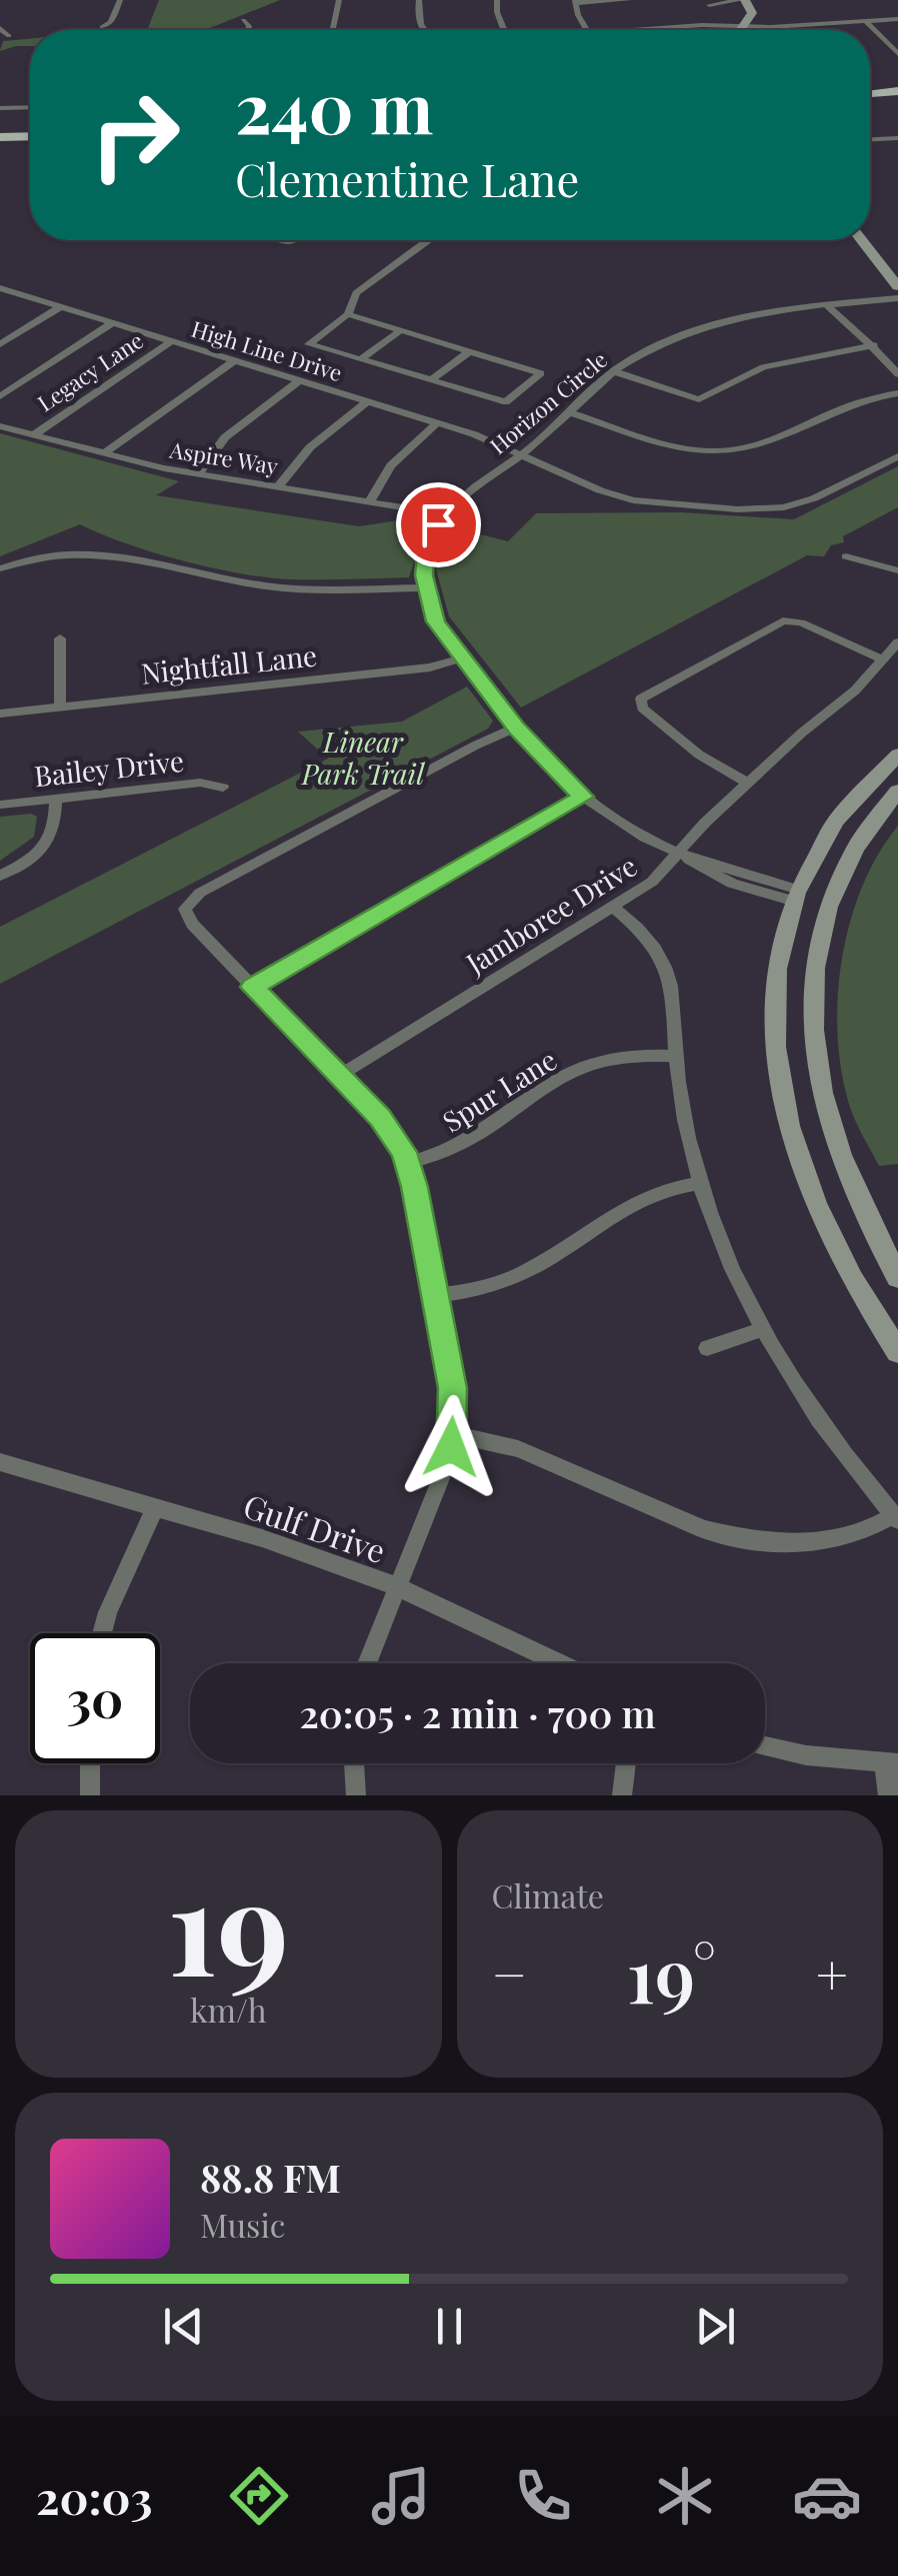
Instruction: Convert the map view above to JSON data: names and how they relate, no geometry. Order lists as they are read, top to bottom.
{
  "streets": {
    "street": [
      "High Line Drive",
      "Legacy Lane",
      "Horizon Circle",
      "Aspire Way",
      "Nightfall Lane",
      "Bailey Drive",
      "Jamboree Drive",
      "Spur Lane",
      "Gulf Drive"
    ]
  },
  "crossings": [
    ["High Line Drive", "Legacy Lane"],
    ["High Line Drive", "Horizon Circle"],
    ["Legacy Lane", "Aspire Way"],
    ["Horizon Circle", "Aspire Way"],
    ["Horizon Circle", "Nightfall Lane"],
    ["Horizon Circle", "Jamboree Drive"]
  ],
  "parks": ["Linear Park Trail"],
  "page": {
    "turn": ["240 m", "Clementine Lane"],
    "limit": "30",
    "trip": "20:05 · 2 min · 700 m",
    "tile": [
      ["19", "km/h"],
      "Climate"
    ],
    "heat": ["−", "19°", "+"],
    "song": ["88.8 FM", "Music"],
    "tabs": "20:03"
  }
}
